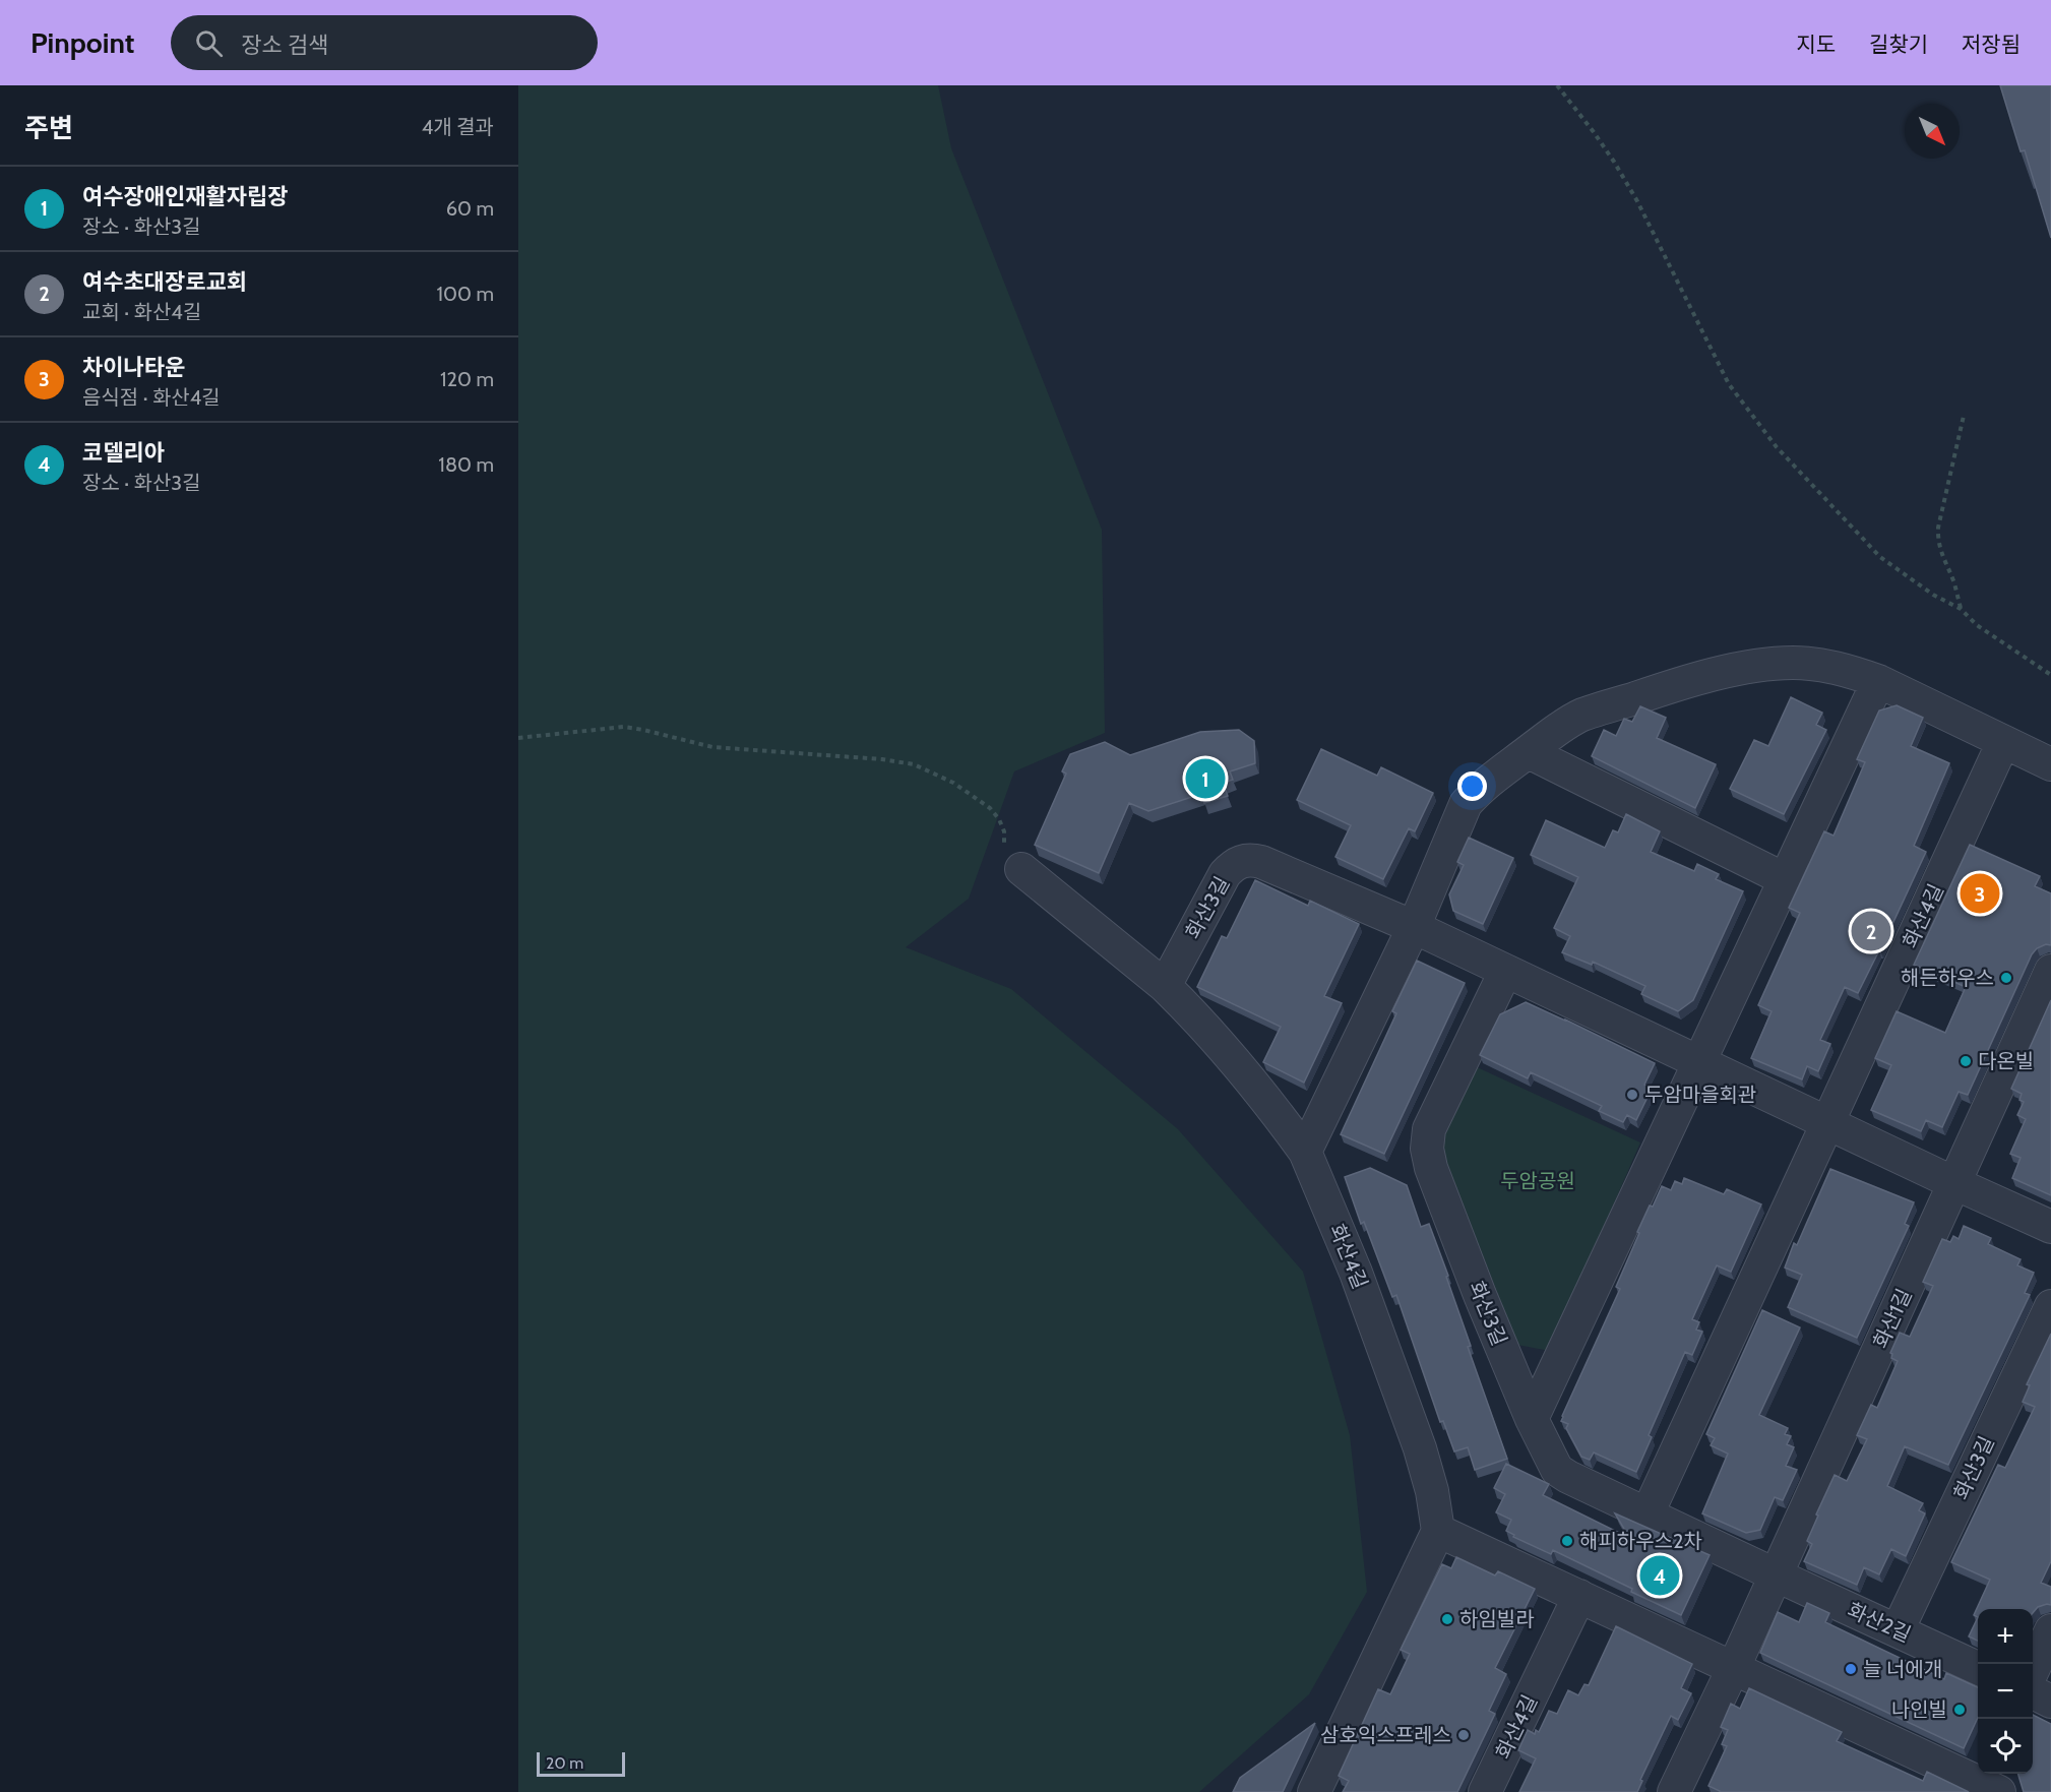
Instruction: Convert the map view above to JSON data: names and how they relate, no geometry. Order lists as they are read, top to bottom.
{
  "streets": {
    "street": [
      "화산3길",
      "화산4길",
      "화산1길",
      "화산2길"
    ]
  },
  "crossings": [
    ["화산3길", "화산4길"],
    ["화산3길", "화산1길"],
    ["화산3길", "화산2길"],
    ["화산1길", "화산2길"]
  ],
  "parks": ["두암공원"],
  "places": [
    "해든하우스",
    "다온빌",
    "두암마을회관",
    "해피하우스2차",
    "하임빌라",
    "늘 너에개",
    "나인빌",
    "삼호익스프레스"
  ],
  "scale_bar": "20 m",
  "north": "bottom right",
  "page": {
    "header": "Pinpoint",
    "search": "장소 검색",
    "nav": ["지도", "길찾기", "저장됨"],
    "heading": ["주변", "4개 결과"],
    "list": [
      {
        "mark": "1",
        "name": "여수장애인재활자립장",
        "note": "장소 · 화산3길",
        "value": "60 m"
      },
      {
        "mark": "2",
        "name": "여수초대장로교회",
        "note": "교회 · 화산4길",
        "value": "100 m"
      },
      {
        "mark": "3",
        "name": "차이나타운",
        "note": "음식점 · 화산4길",
        "value": "120 m"
      },
      {
        "mark": "4",
        "name": "코델리아",
        "note": "장소 · 화산3길",
        "value": "180 m"
      }
    ],
    "pins": [
      "1",
      "3",
      "2",
      "4"
    ],
    "map_buttons": ["+", "−"],
    "scale": "20 m"
  }
}
